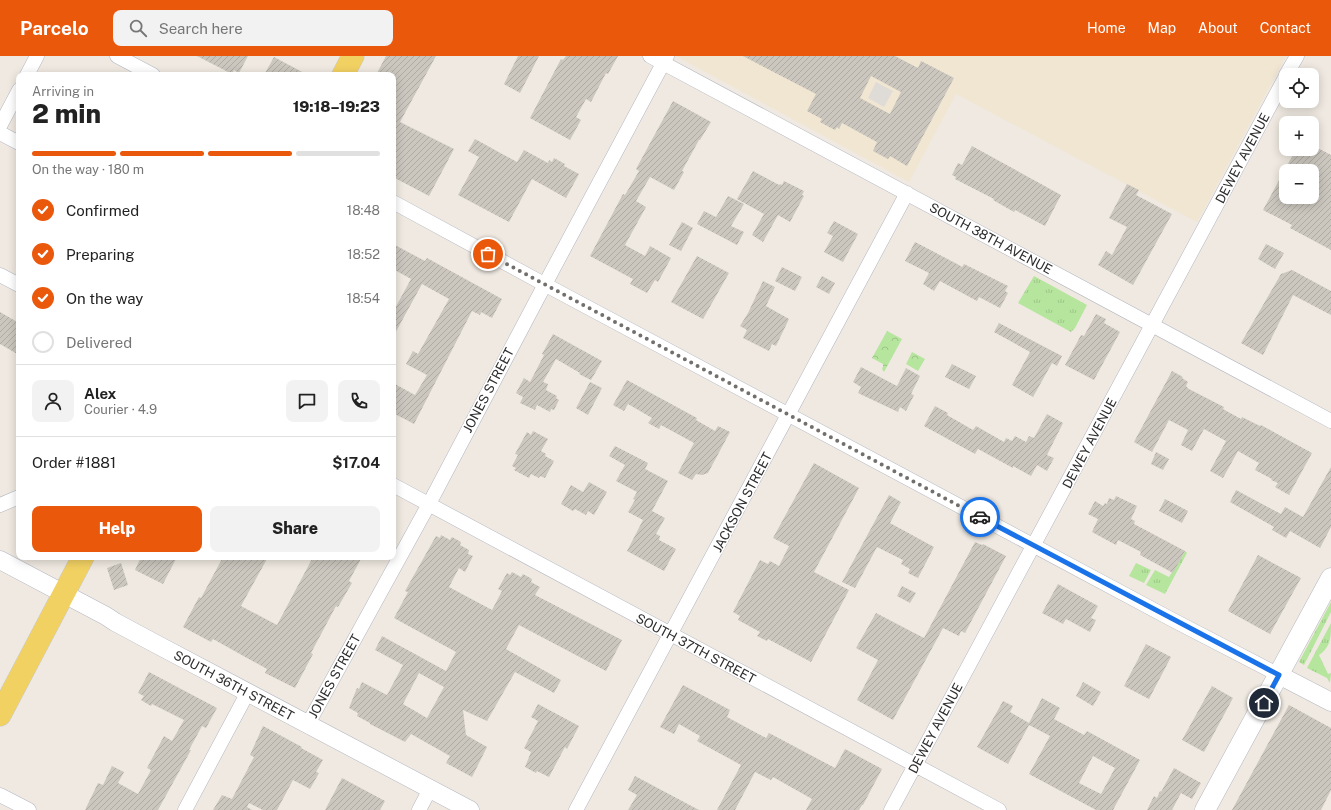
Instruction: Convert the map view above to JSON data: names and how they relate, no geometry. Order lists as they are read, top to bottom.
{
  "streets": {
    "street": [
      "DEWEY AVENUE",
      "SOUTH 38TH AVENUE",
      "JONES STREET",
      "JACKSON STREET",
      "SOUTH 37TH STREET",
      "SOUTH 36TH STREET"
    ]
  },
  "crossings": [
    ["DEWEY AVENUE", "SOUTH 38TH AVENUE"],
    ["DEWEY AVENUE", "SOUTH 37TH STREET"],
    ["SOUTH 38TH AVENUE", "JONES STREET"],
    ["SOUTH 38TH AVENUE", "JACKSON STREET"],
    ["JONES STREET", "SOUTH 37TH STREET"],
    ["JONES STREET", "SOUTH 36TH STREET"],
    ["JACKSON STREET", "SOUTH 37TH STREET"]
  ],
  "page": {
    "header": "Parcelo",
    "search": "Search here",
    "nav": [
      "Home",
      "Map",
      "About",
      "Contact"
    ],
    "map_buttons": ["+", "−"],
    "heading": ["2 min", "Arriving in", "19:18–19:23"],
    "panel": [
      "Alex",
      "Courier · 4.9",
      "Order #1881",
      "$17.04"
    ],
    "bar": "On the way · 180 m",
    "list": [
      ["Confirmed", "18:48"],
      ["Preparing", "18:52"],
      ["On the way", "18:54"],
      "Delivered"
    ],
    "buttons": ["Help", "Share"]
  }
}
